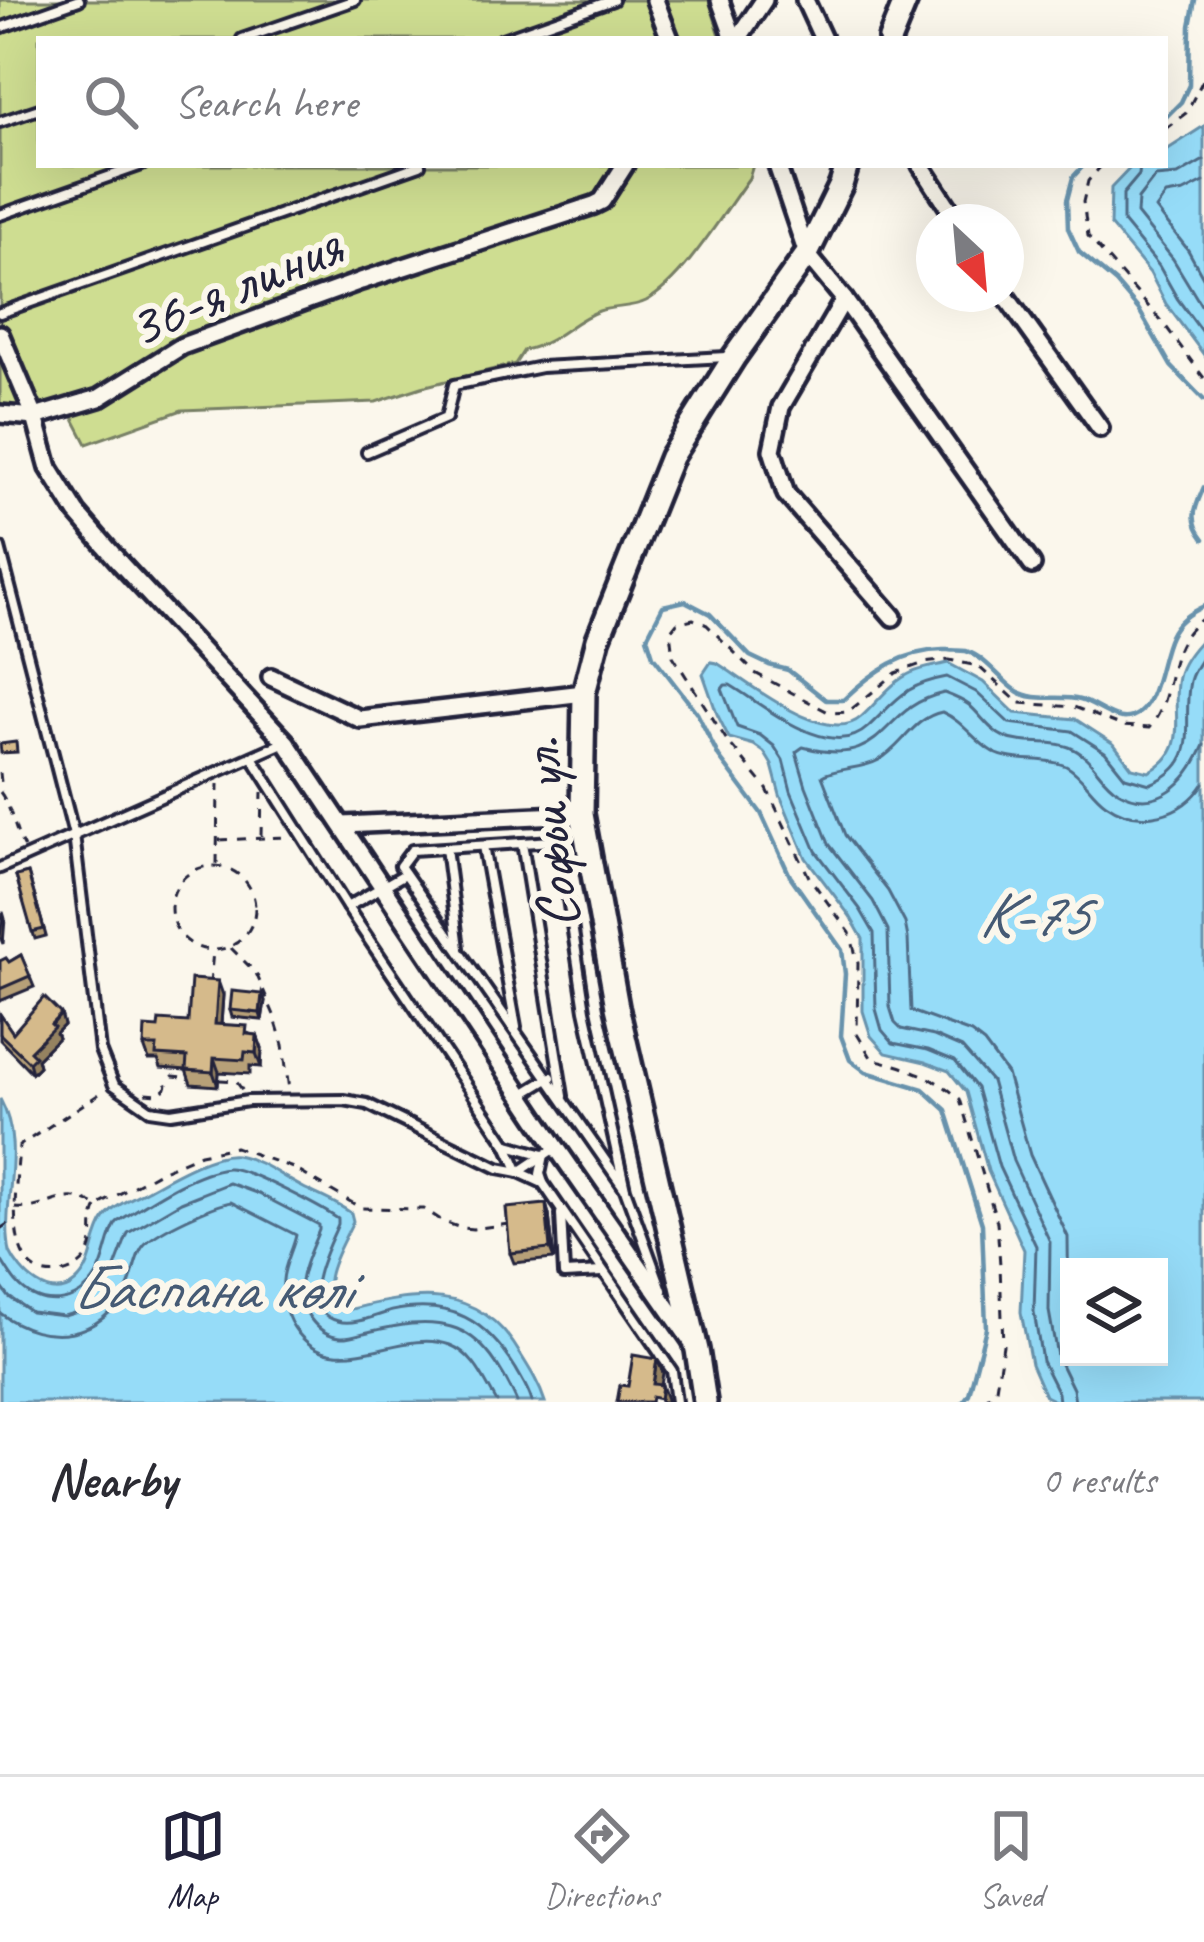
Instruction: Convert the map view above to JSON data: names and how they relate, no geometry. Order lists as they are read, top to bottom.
{
  "streets": {
    "street": ["36-я линия", "Софьи ул."]
  },
  "water": ["К-75", "Баспана көлі"],
  "north": "bottom right",
  "page": {
    "search": "Search here",
    "heading": ["Nearby", "0 results"],
    "nav": ["Map", "Directions", "Saved"]
  }
}
